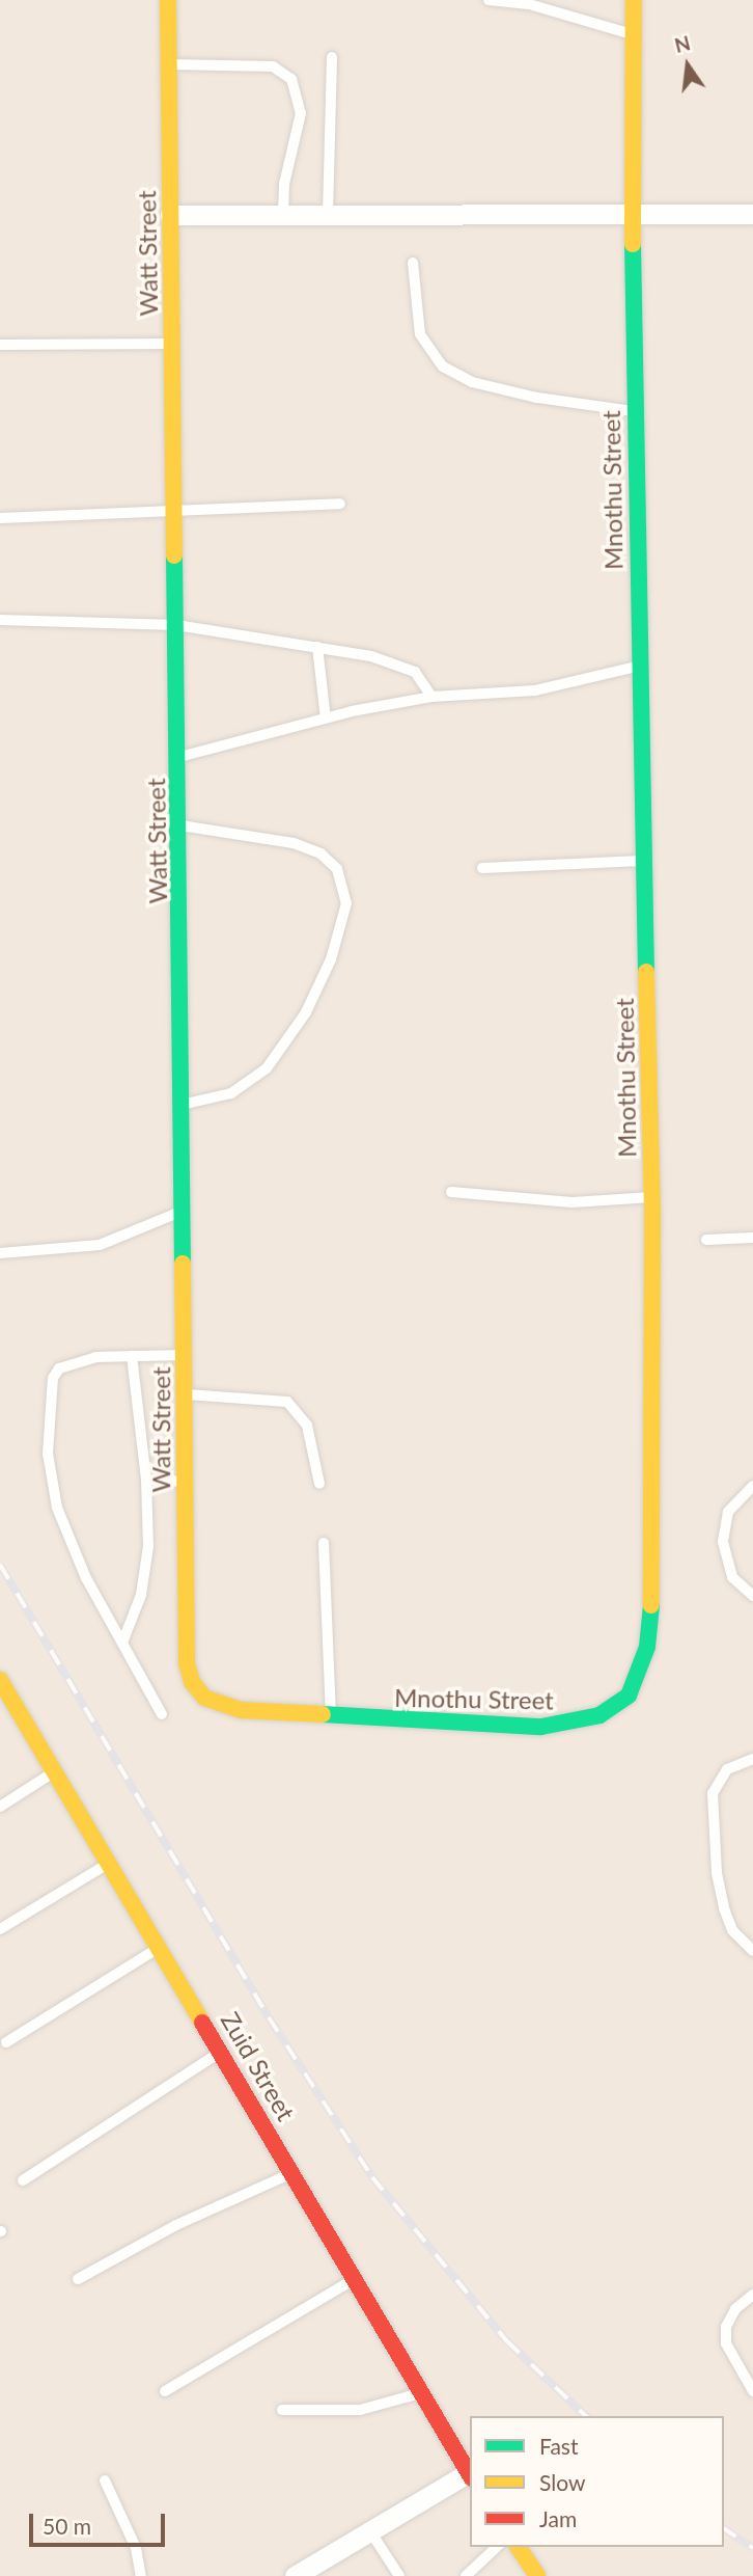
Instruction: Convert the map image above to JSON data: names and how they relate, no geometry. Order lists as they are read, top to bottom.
{
  "streets": {
    "street": ["Watt Street", "Mnothu Street", "Zuid Street"]
  },
  "crossings": [
    ["Watt Street", "Mnothu Street"]
  ],
  "legend": ["Fast", "Slow", "Jam"],
  "scale_bar": "50 m",
  "north": "top"
}
